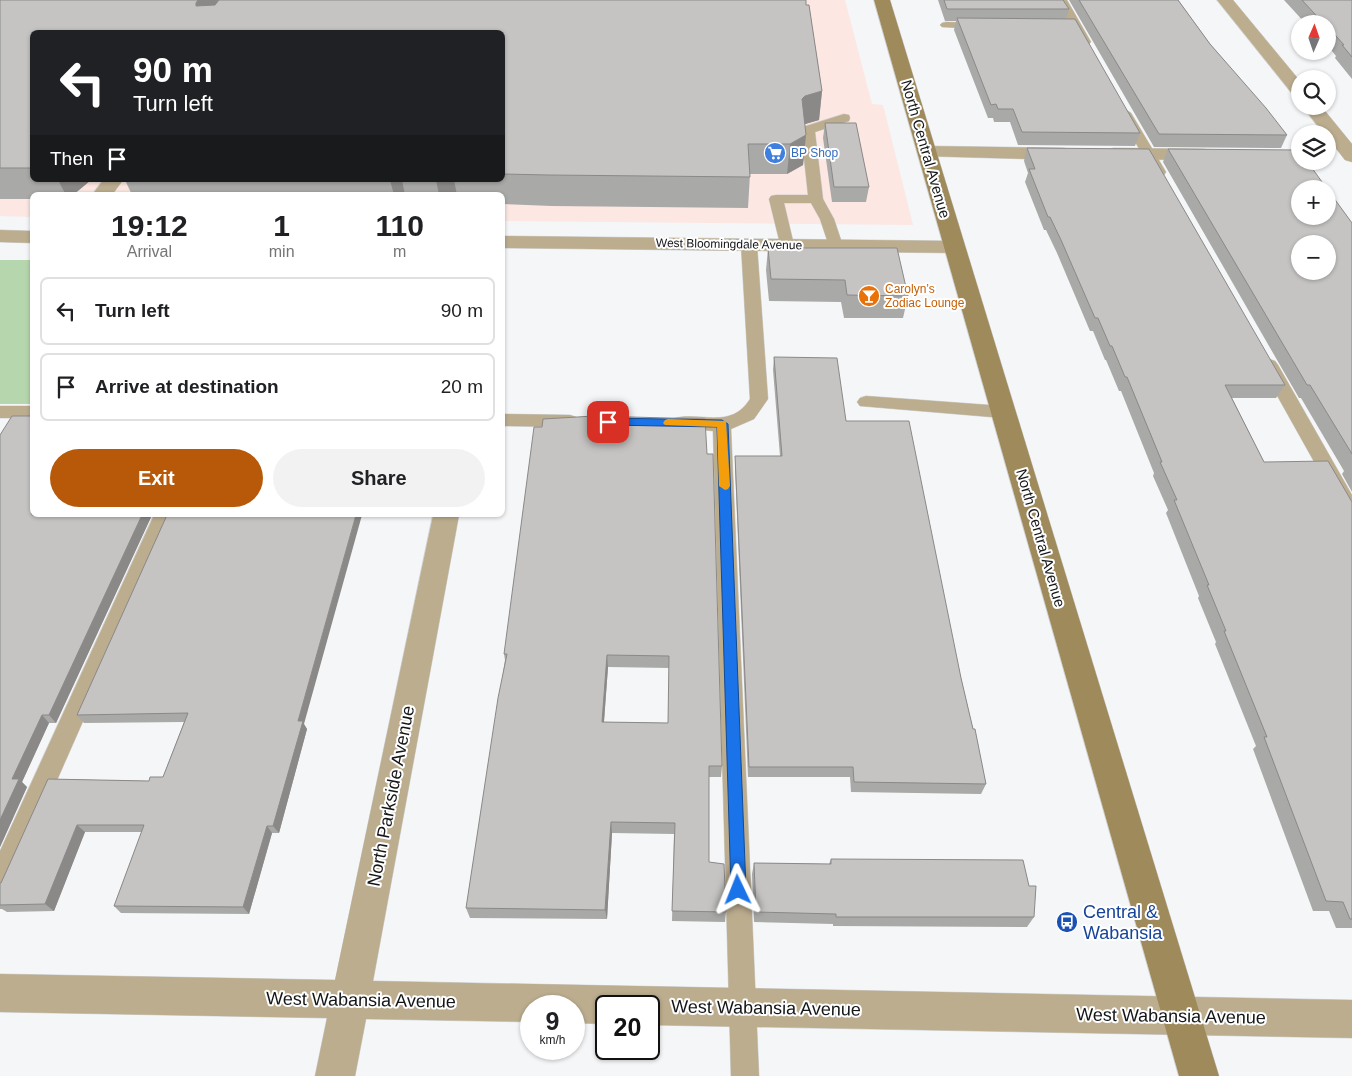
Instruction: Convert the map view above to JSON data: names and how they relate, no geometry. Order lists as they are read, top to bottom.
{
  "streets": {
    "street": [
      "North Central Avenue",
      "West Bloomingdale Avenue",
      "North Parkside Avenue",
      "West Wabansia Avenue"
    ]
  },
  "crossings": [
    ["North Central Avenue", "West Bloomingdale Avenue"],
    ["North Central Avenue", "West Wabansia Avenue"],
    ["North Parkside Avenue", "West Wabansia Avenue"]
  ],
  "places": {
    "supermarket": ["BP Shop"],
    "bar": ["Carolyn’s Zodiac Lounge"],
    "bus stop": ["Central & Wabansia"]
  },
  "north": "top",
  "page": {
    "map_buttons": ["+", "−"],
    "turn": ["90 m", "Turn left"],
    "then": "Then",
    "eta": [
      "19:12",
      "Arrival",
      "1",
      "min",
      "110",
      "m"
    ],
    "list": [
      {
        "name": "Turn left",
        "value": "90 m"
      },
      {
        "name": "Arrive at destination",
        "value": "20 m"
      }
    ],
    "buttons": ["Exit", "Share"],
    "speed": "9 km/h",
    "limit": "20"
  }
}
